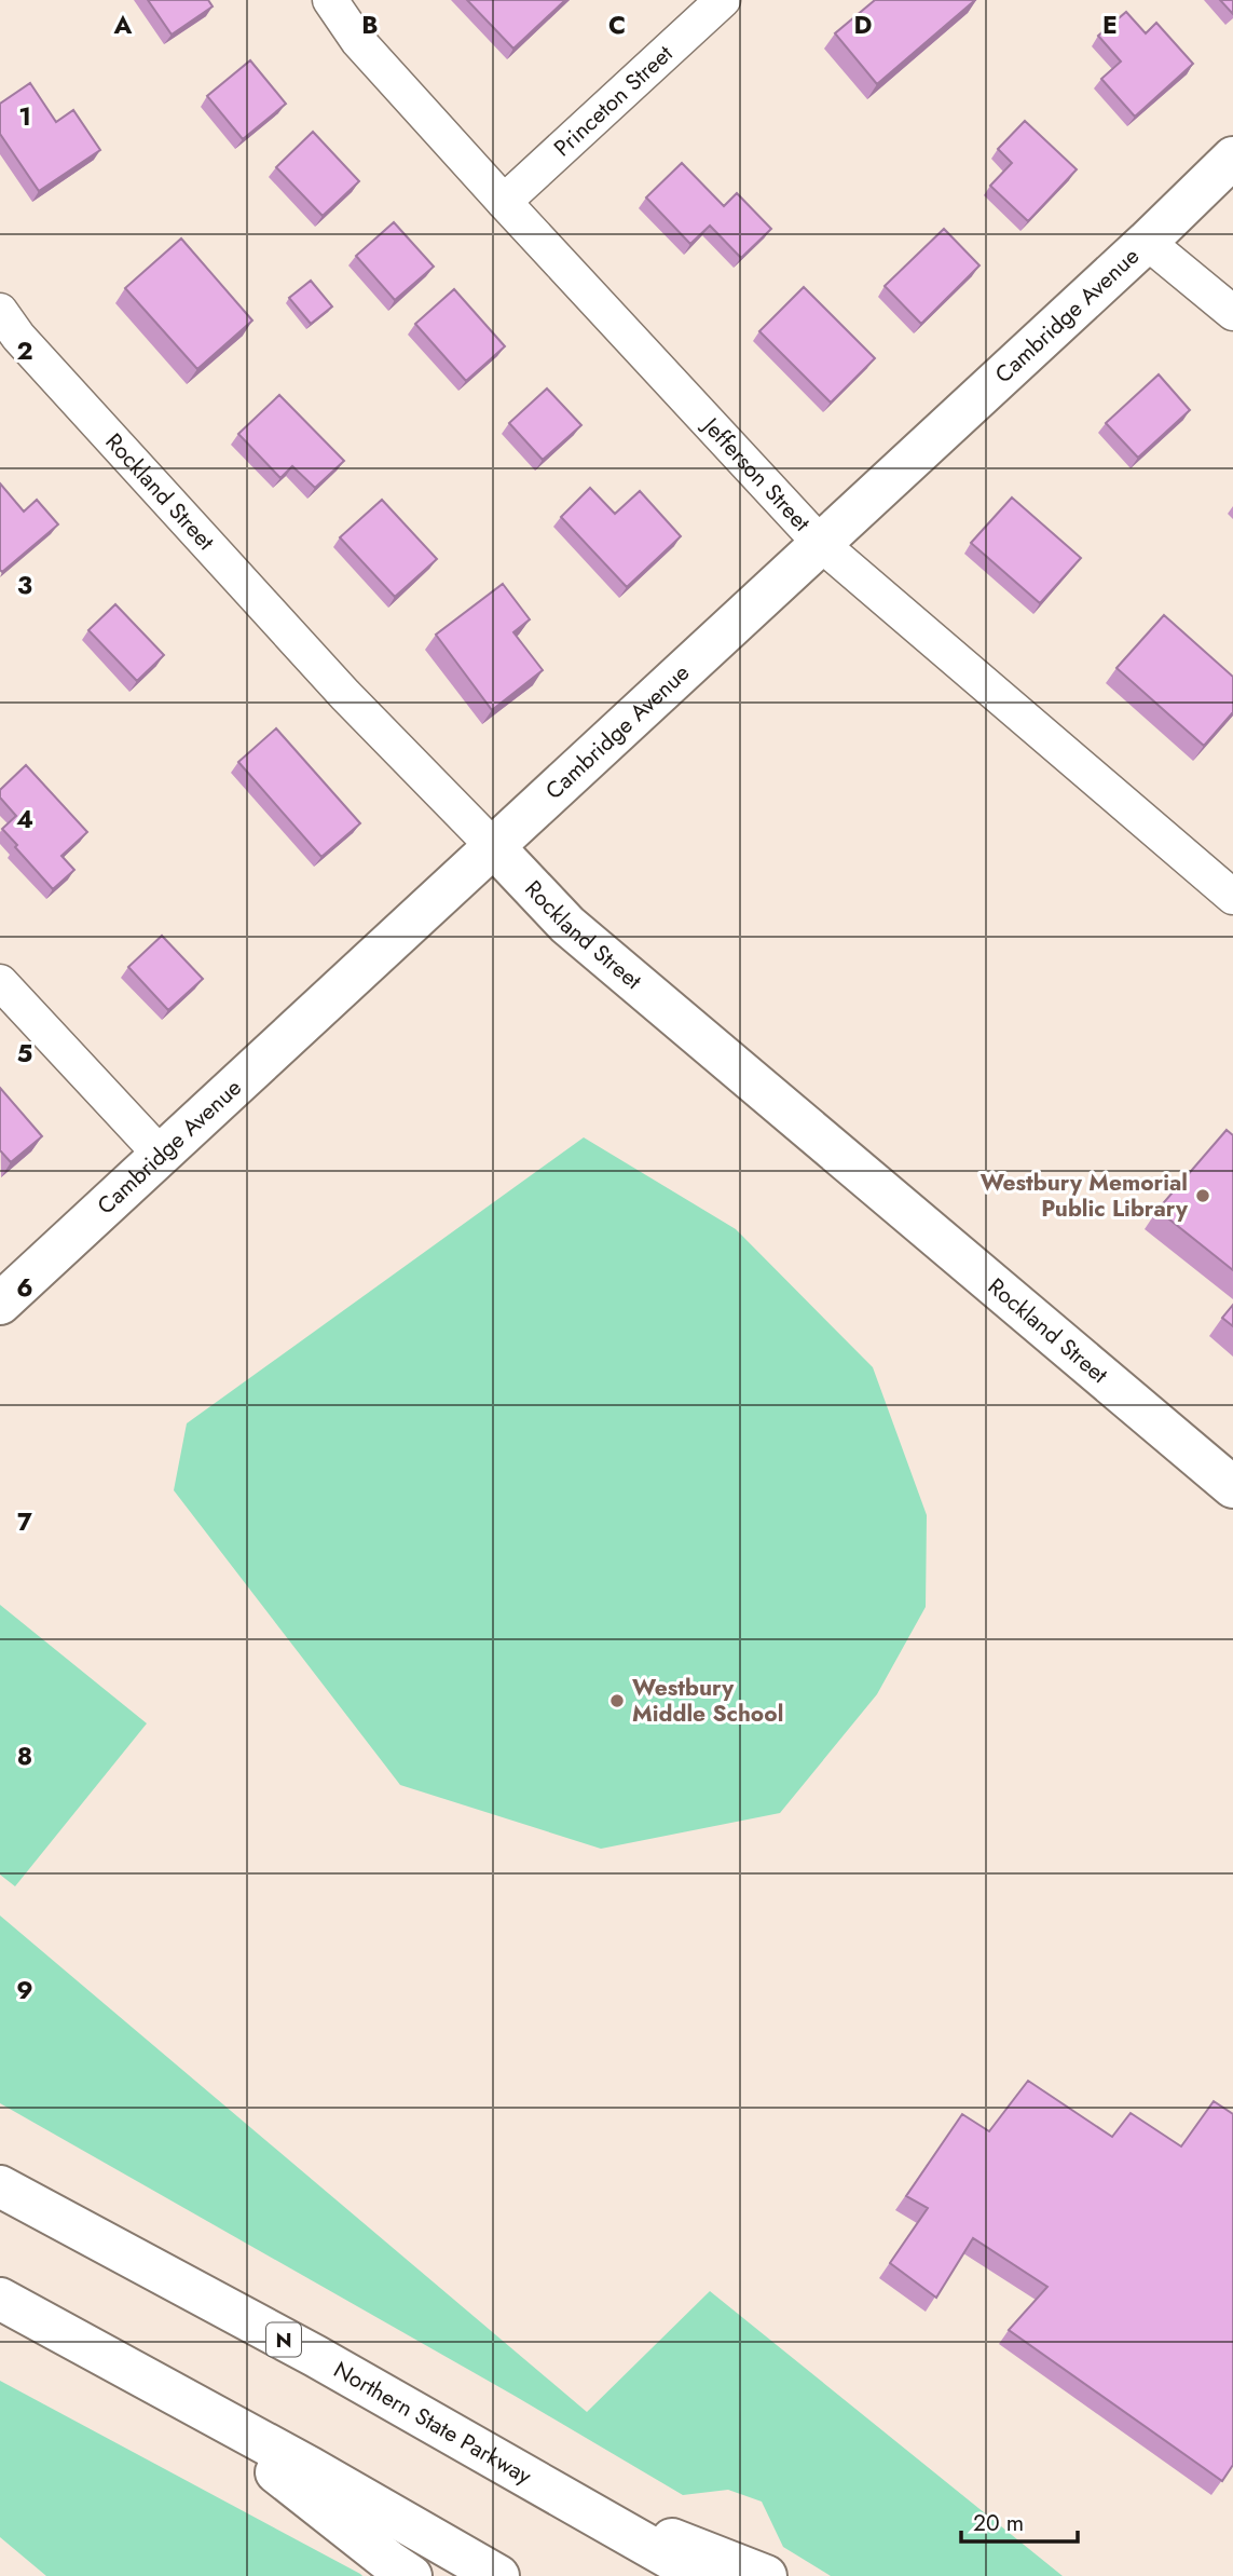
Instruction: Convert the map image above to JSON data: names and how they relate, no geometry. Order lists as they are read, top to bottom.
{
  "streets": {
    "main road": [
      "Cambridge Avenue",
      "Rockland Street",
      "N",
      "Northern State Parkway"
    ],
    "street": ["Princeton Street", "Jefferson Street"]
  },
  "crossings": [
    ["Princeton Street", "Jefferson Street"],
    ["Cambridge Avenue", "Jefferson Street"],
    ["Cambridge Avenue", "Rockland Street"]
  ],
  "places": ["Westbury Memorial Public Library", "Westbury Middle School"],
  "scale_bar": "20 m",
  "grid": {
    "columns": [
      "A",
      "B",
      "C",
      "D",
      "E"
    ],
    "rows": [
      "1",
      "2",
      "3",
      "4",
      "5",
      "6",
      "7",
      "8",
      "9"
    ]
  }
}
